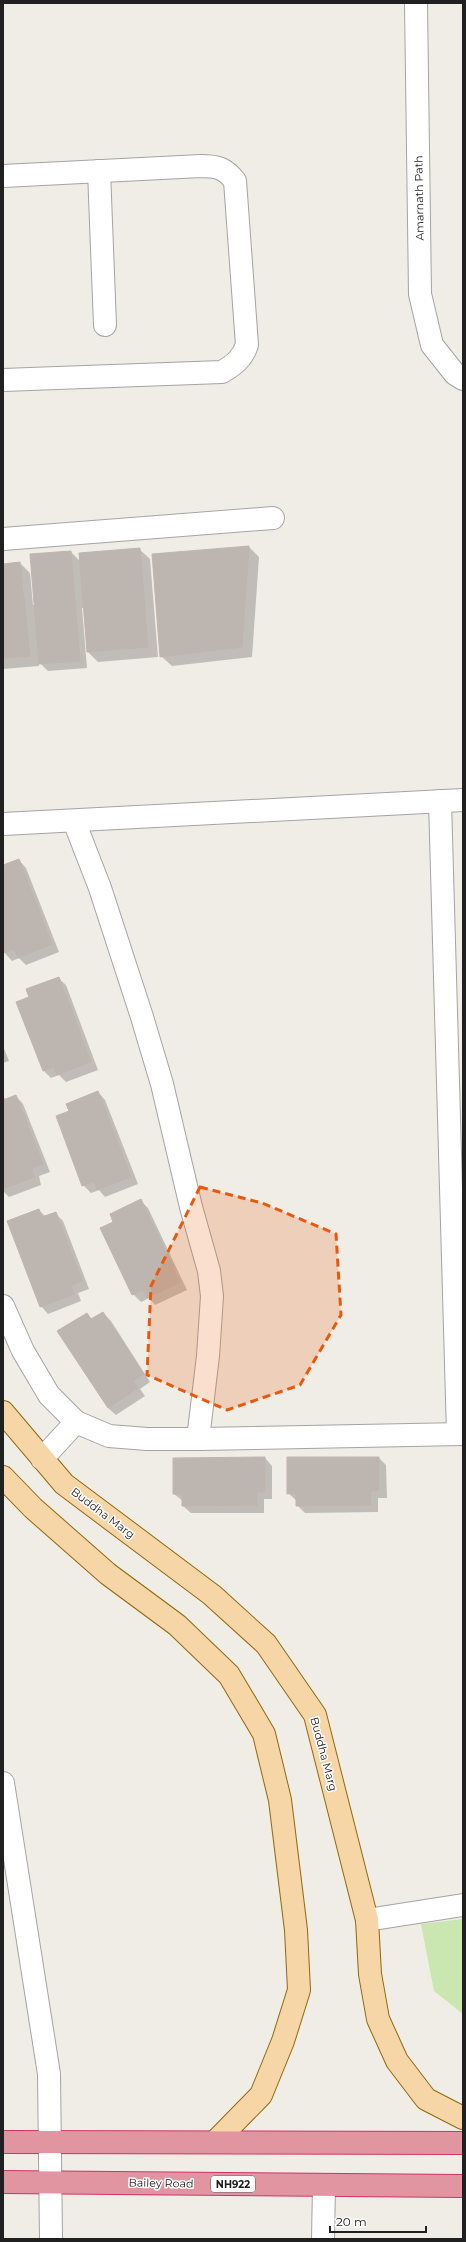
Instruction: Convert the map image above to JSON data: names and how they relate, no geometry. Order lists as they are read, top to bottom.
{
  "streets": {
    "highway": ["Bailey Road", "NH922"],
    "main road": ["Buddha Marg"],
    "street": ["Amarnath Path"]
  },
  "scale_bar": "20 m"
}
